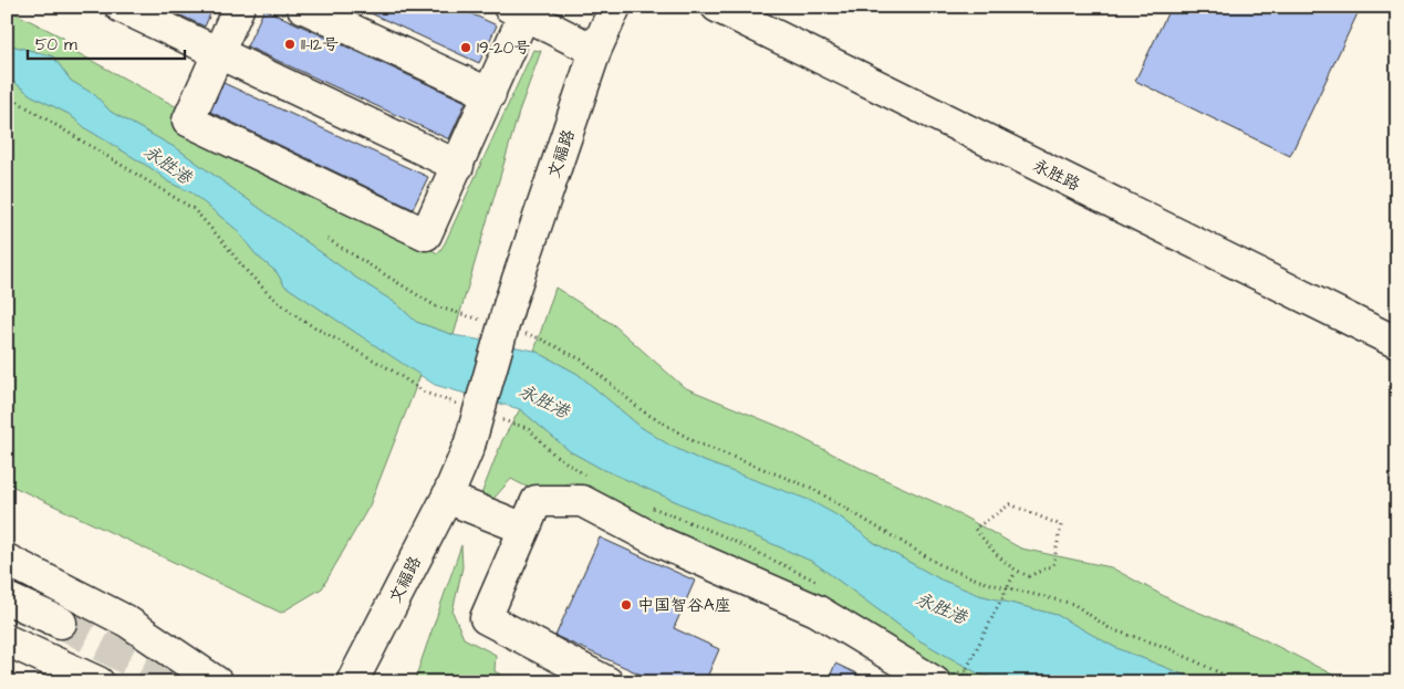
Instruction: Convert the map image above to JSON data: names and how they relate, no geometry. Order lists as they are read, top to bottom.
{
  "streets": {
    "main road": ["文福路", "永胜路"]
  },
  "water": ["永胜港"],
  "places": ["11-12号", "19-20号", "中国智谷A座"],
  "scale_bar": "50 m"
}
